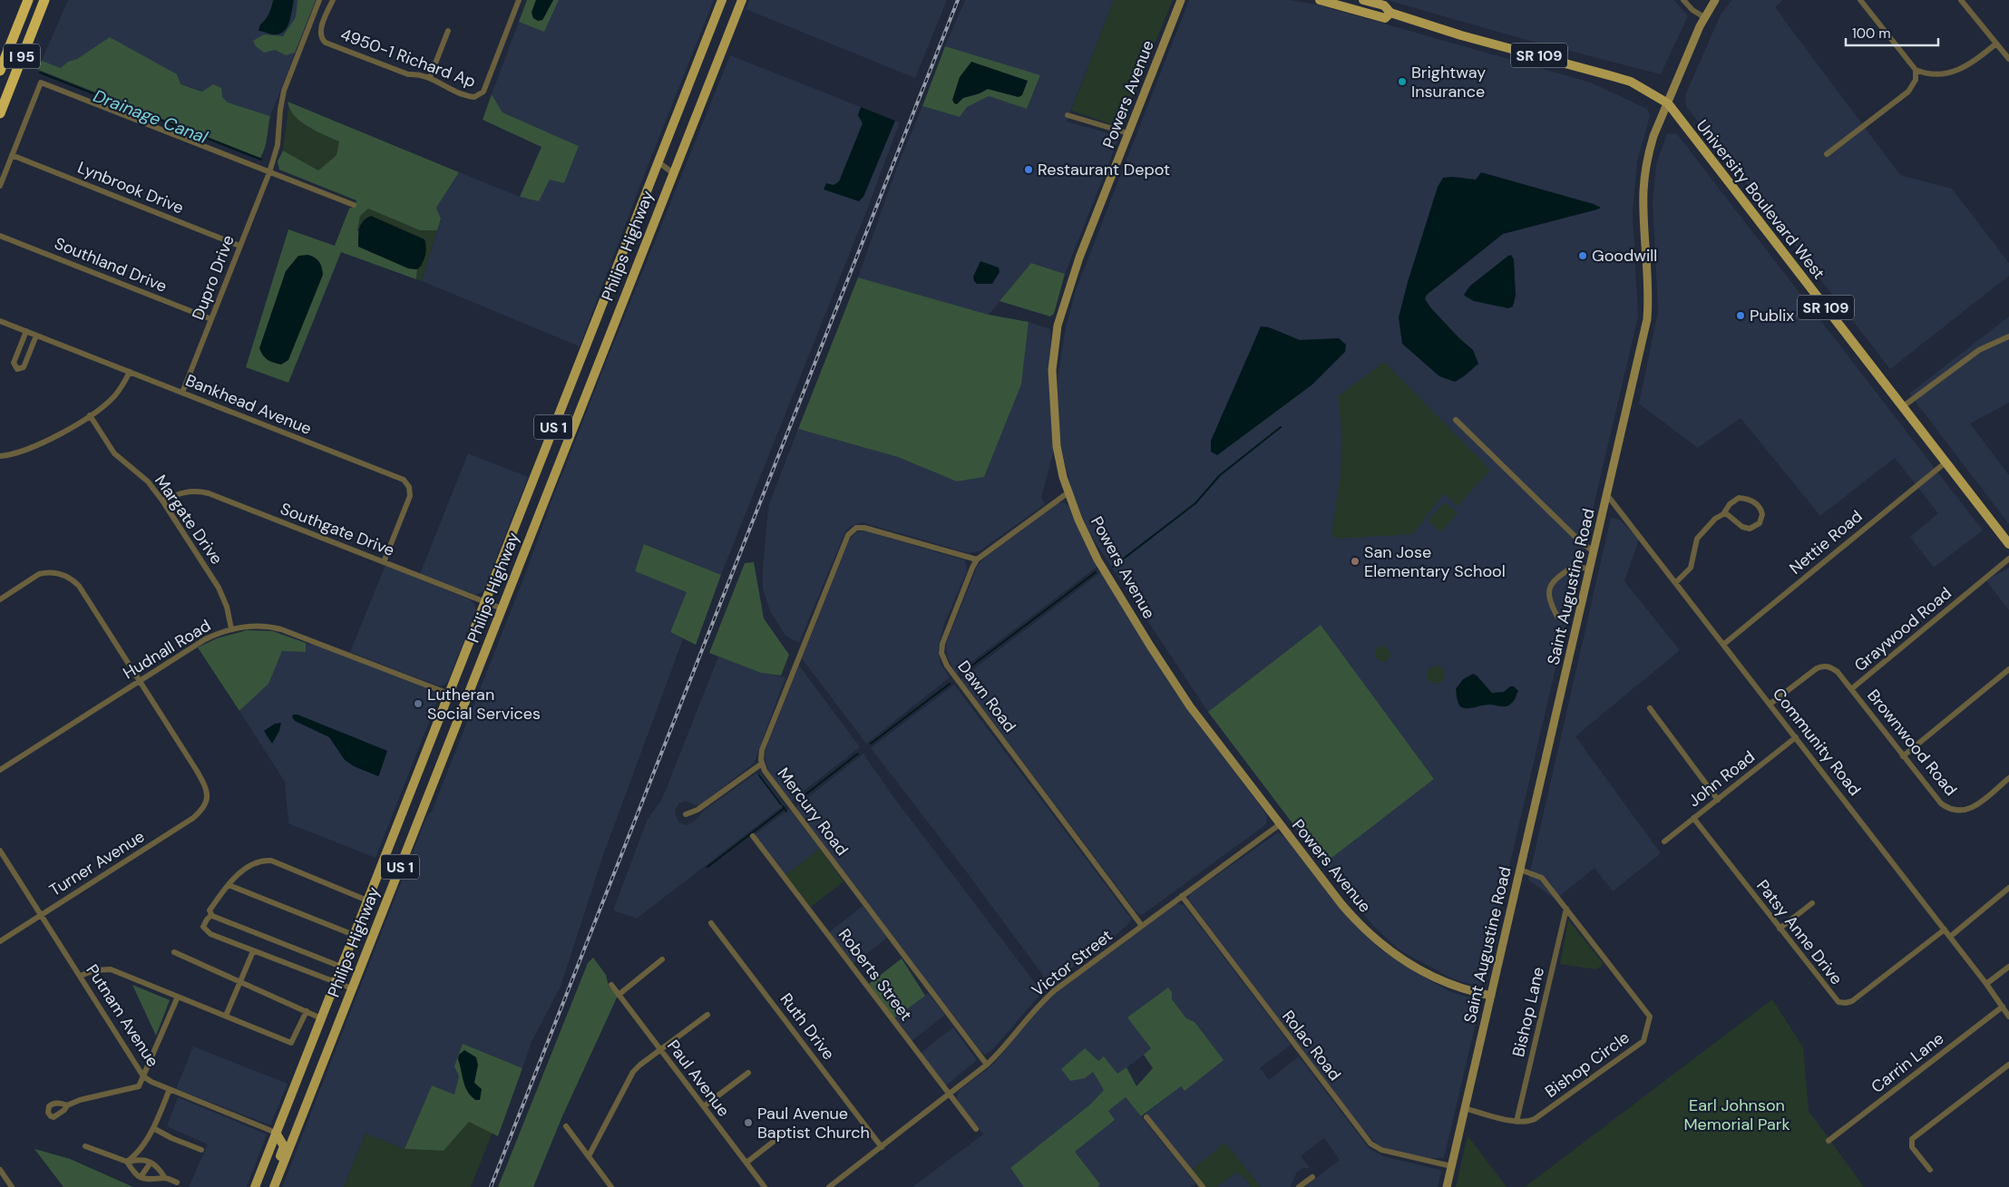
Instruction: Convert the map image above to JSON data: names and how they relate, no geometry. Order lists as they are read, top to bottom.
{
  "streets": {
    "highway": ["I 95"],
    "main road": [
      "SR 109",
      "Powers Avenue",
      "University Boulevard West",
      "Philips Highway",
      "US 1",
      "Saint Augustine Road"
    ],
    "street": [
      "4950-1 Richard Ap",
      "Lynbrook Drive",
      "Southland Drive",
      "Dupro Drive",
      "Bankhead Avenue",
      "Margate Drive",
      "Southgate Drive",
      "Nettie Road",
      "Graywood Road",
      "Hudnall Road",
      "Dawn Road",
      "Community Road",
      "Brownwood Road",
      "John Road",
      "Mercury Road",
      "Turner Avenue",
      "Patsy Anne Drive",
      "Victor Street",
      "Roberts Street",
      "Bishop Lane",
      "Putnam Avenue",
      "Ruth Drive",
      "Rolac Road",
      "Carrin Lane",
      "Bishop Circle",
      "Paul Avenue"
    ]
  },
  "crossings": [
    ["Powers Avenue", "Saint Augustine Road"],
    ["Powers Avenue", "Dawn Road"],
    ["Powers Avenue", "Victor Street"],
    ["Lynbrook Drive", "Dupro Drive"],
    ["University Boulevard West", "Nettie Road"],
    ["University Boulevard West", "Saint Augustine Road"],
    ["Philips Highway", "Southgate Drive"],
    ["Philips Highway", "Hudnall Road"],
    ["Philips Highway", "Putnam Avenue"],
    ["Southland Drive", "Dupro Drive"],
    ["Dupro Drive", "Bankhead Avenue"],
    ["Bankhead Avenue", "Southgate Drive"],
    ["Margate Drive", "Southgate Drive"],
    ["Margate Drive", "Hudnall Road"],
    ["Nettie Road", "Community Road"],
    ["Saint Augustine Road", "Community Road"],
    ["Saint Augustine Road", "Rolac Road"],
    ["Saint Augustine Road", "Bishop Circle"],
    ["Graywood Road", "Community Road"],
    ["Graywood Road", "Brownwood Road"],
    ["Hudnall Road", "Turner Avenue"],
    ["Dawn Road", "Mercury Road"],
    ["Dawn Road", "Victor Street"],
    ["Community Road", "John Road"],
    ["Community Road", "Patsy Anne Drive"],
    ["Community Road", "Carrin Lane"],
    ["John Road", "Patsy Anne Drive"],
    ["Mercury Road", "Victor Street"],
    ["Turner Avenue", "Putnam Avenue"],
    ["Victor Street", "Roberts Street"],
    ["Victor Street", "Ruth Drive"],
    ["Victor Street", "Rolac Road"],
    ["Bishop Lane", "Bishop Circle"]
  ],
  "water": ["Drainage Canal"],
  "parks": ["Earl Johnson Memorial Park"],
  "places": [
    "Brightway Insurance",
    "Restaurant Depot",
    "Goodwill",
    "Publix",
    "San Jose Elementary School",
    "Lutheran Social Services",
    "Paul Avenue Baptist Church"
  ],
  "scale_bar": "100 m"
}
